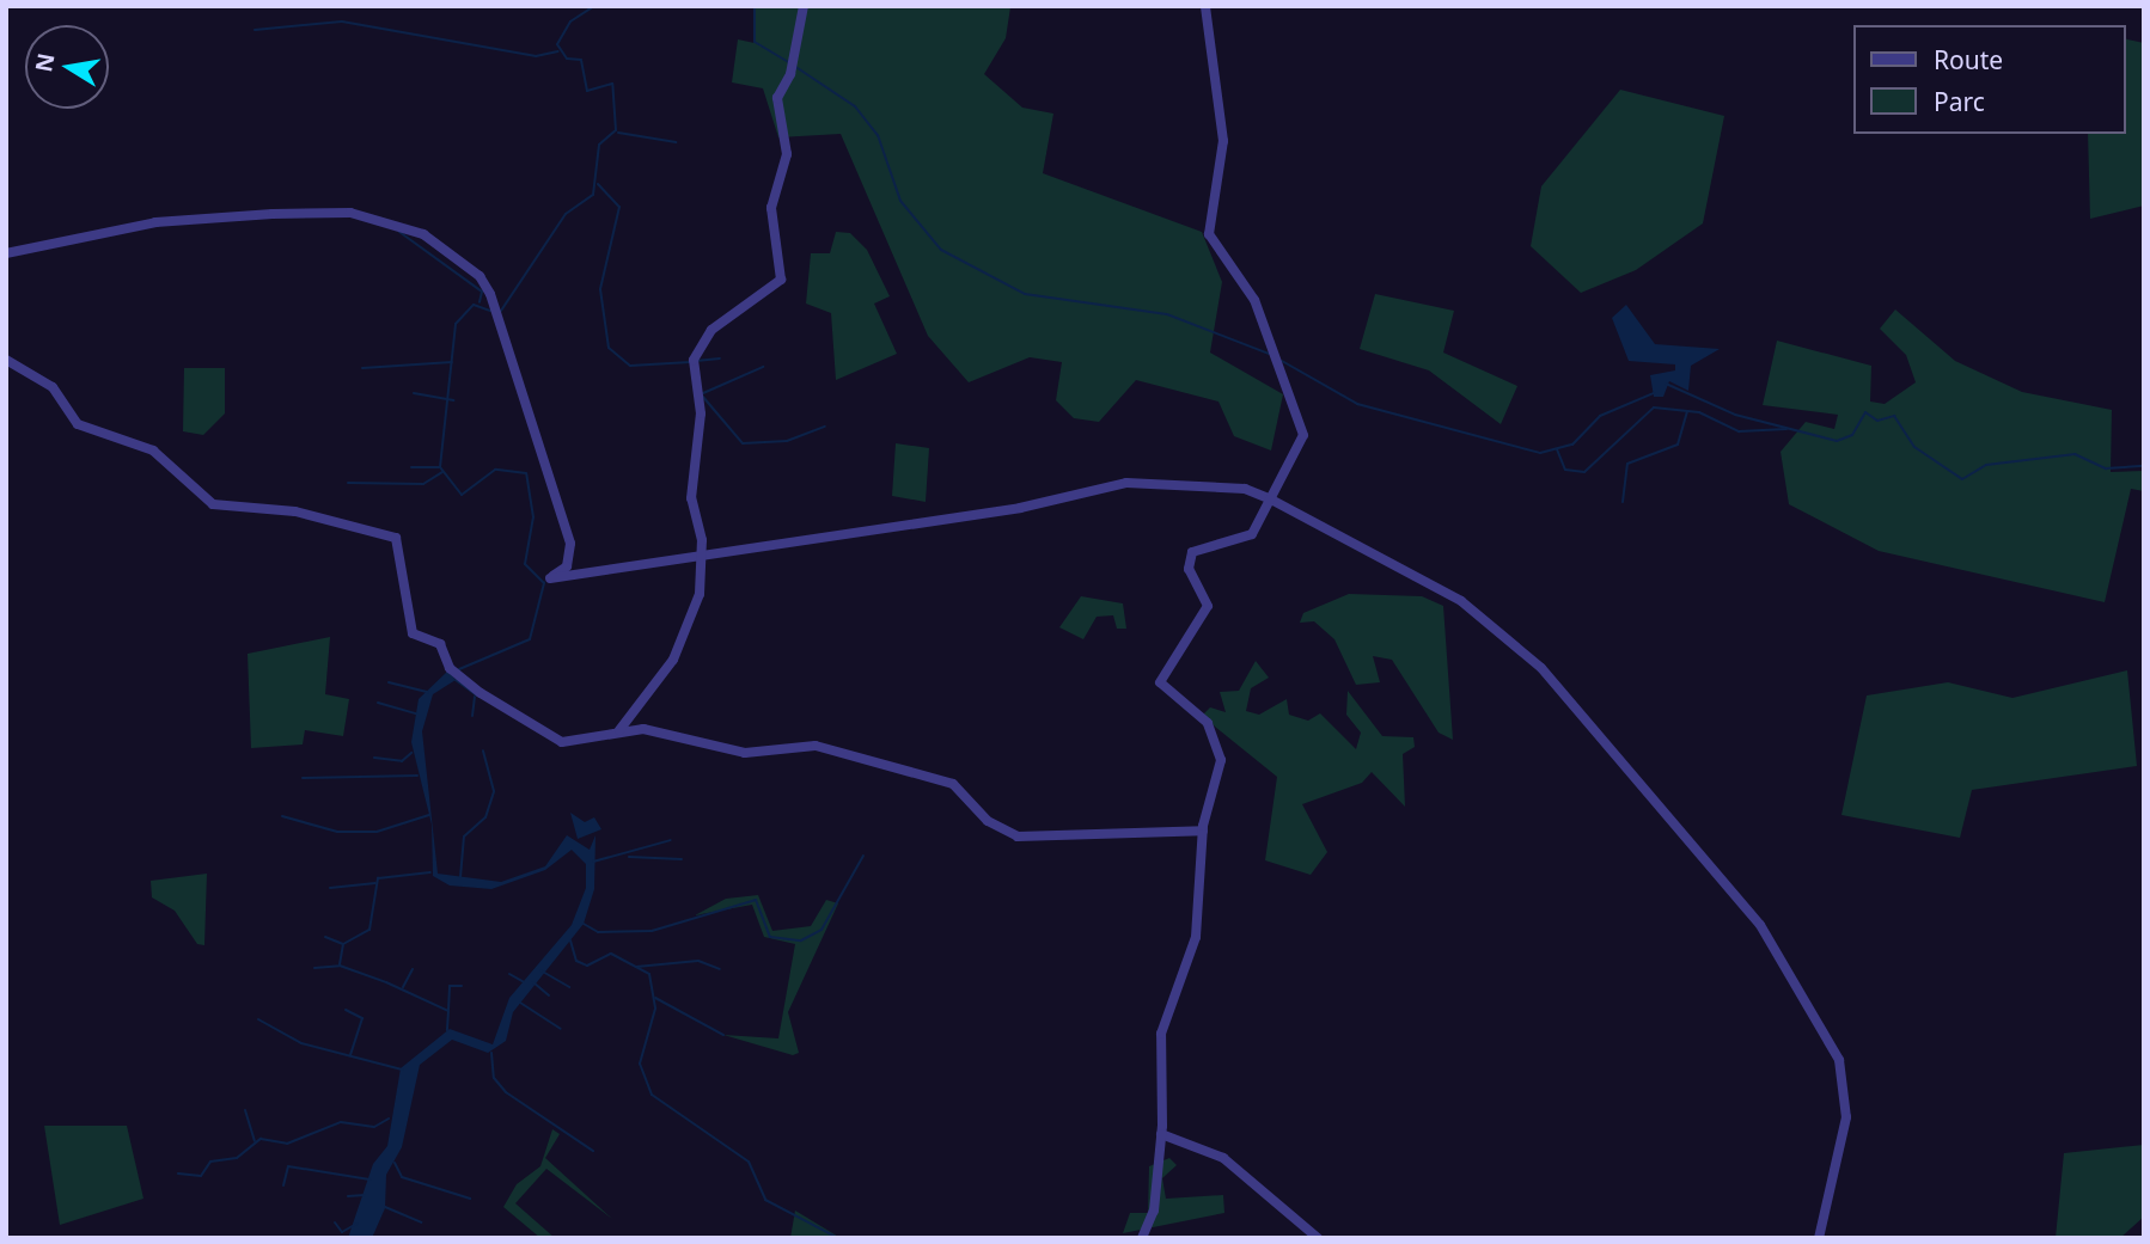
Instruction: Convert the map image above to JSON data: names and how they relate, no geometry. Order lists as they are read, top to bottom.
{
  "legend": ["Route", "Parc"],
  "north": "left"
}
